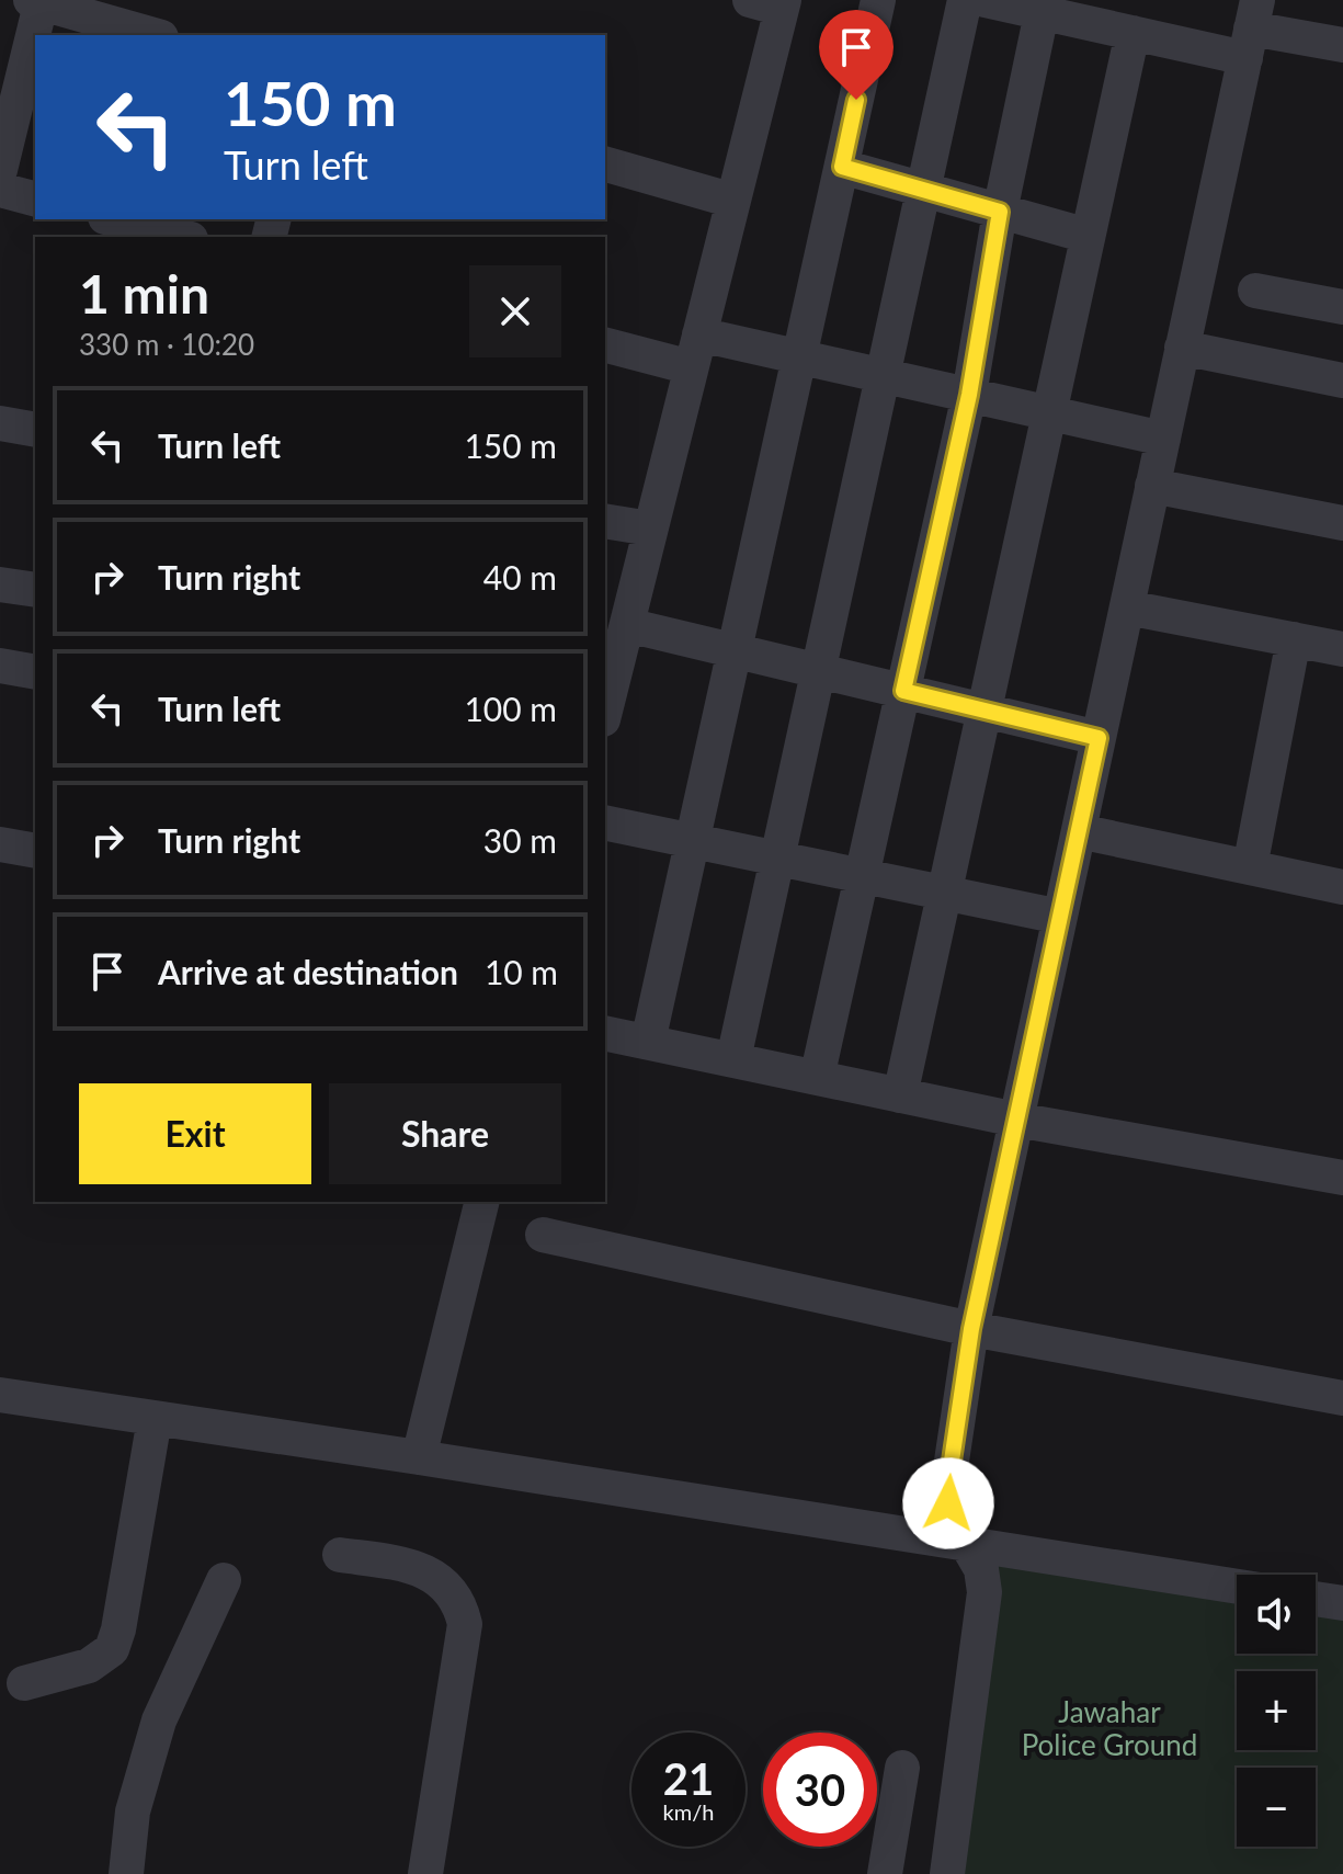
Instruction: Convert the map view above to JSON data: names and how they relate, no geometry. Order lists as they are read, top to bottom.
{
  "parks": ["Jawahar Police Ground"],
  "page": {
    "turn": ["150 m", "Turn left"],
    "heading": ["1 min", "330 m · 10:20"],
    "list": [
      {
        "name": "Turn left",
        "value": "150 m"
      },
      {
        "name": "Turn right",
        "value": "40 m"
      },
      {
        "name": "Turn left",
        "value": "100 m"
      },
      {
        "name": "Turn right",
        "value": "30 m"
      },
      {
        "name": "Arrive at destination",
        "value": "10 m"
      }
    ],
    "buttons": ["Exit", "Share"],
    "map_buttons": ["+", "−"],
    "speed": "21 km/h",
    "limit": "30"
  }
}
